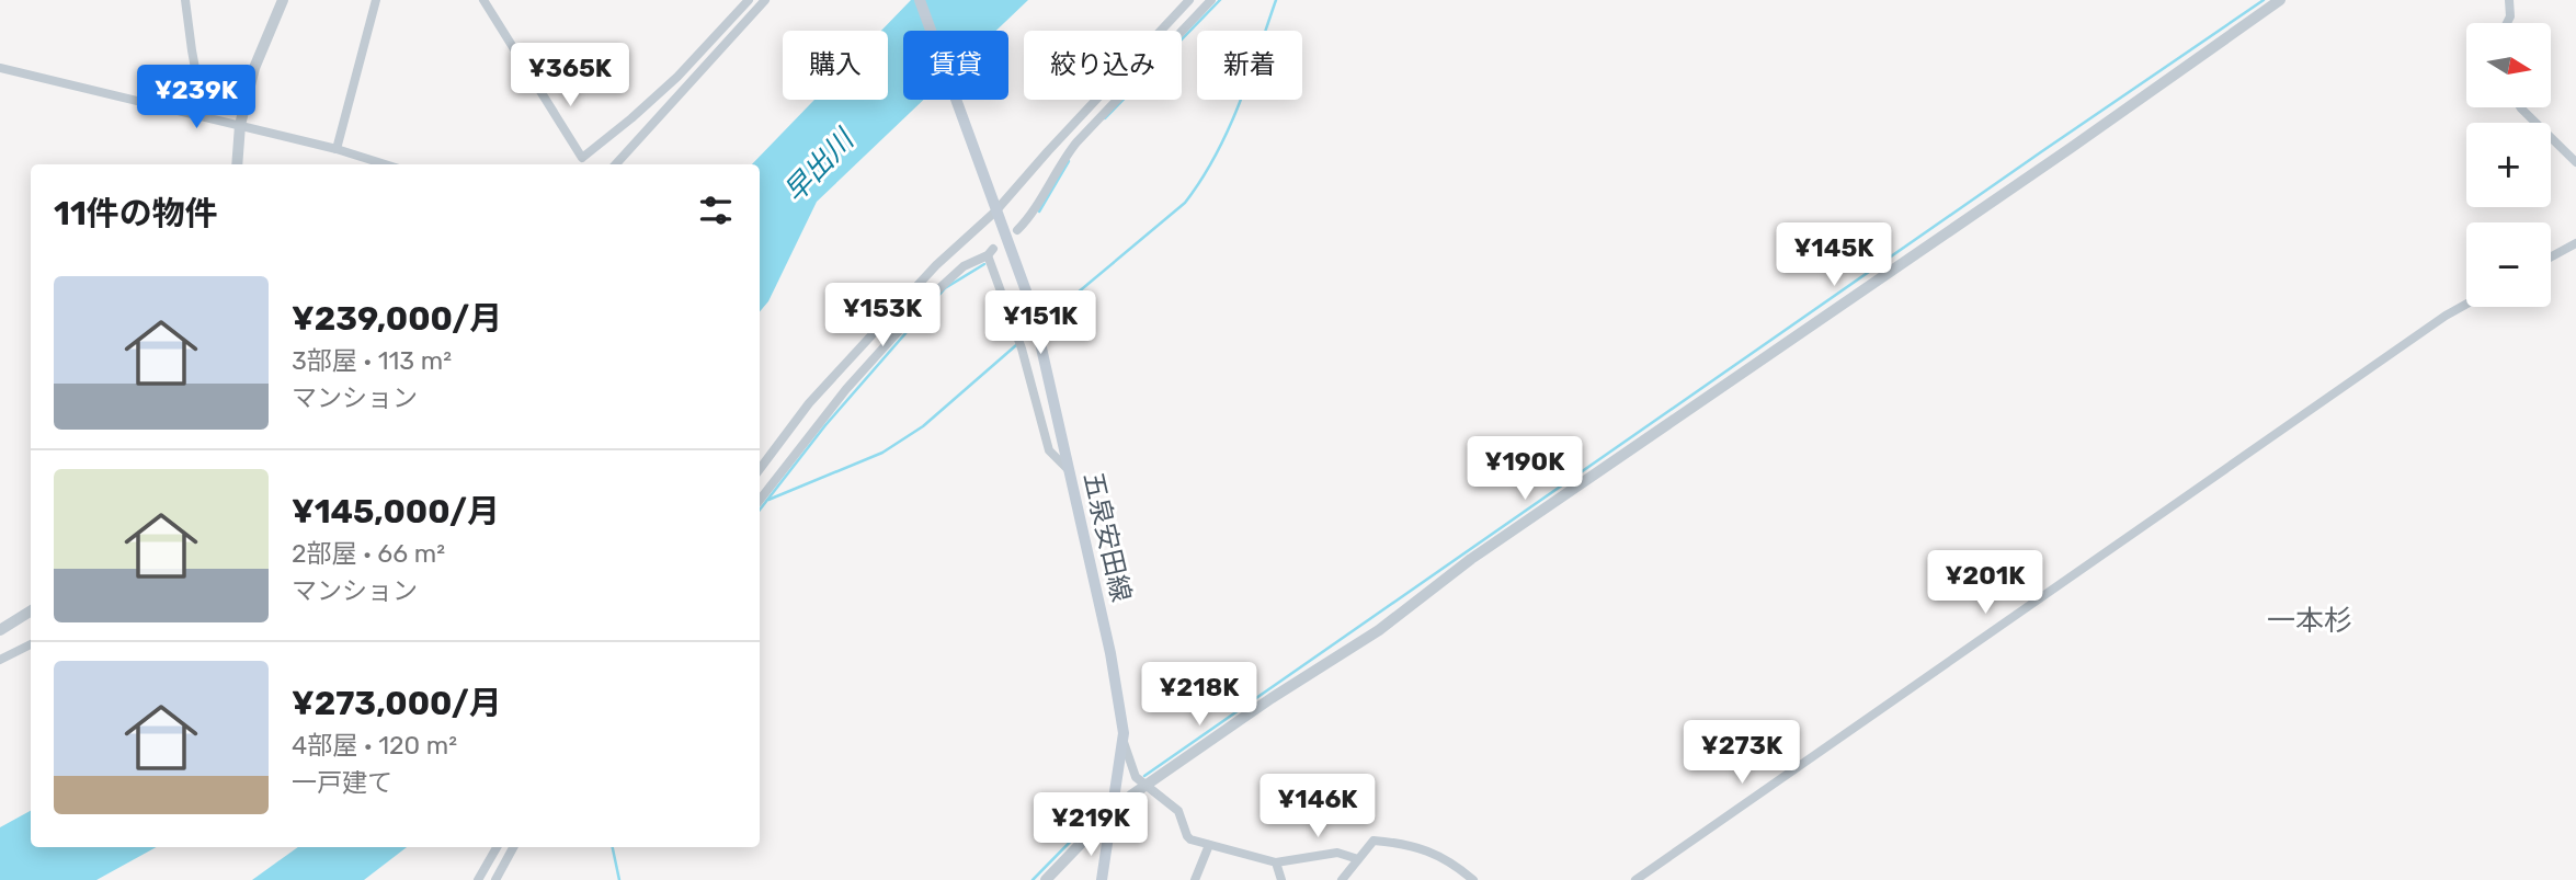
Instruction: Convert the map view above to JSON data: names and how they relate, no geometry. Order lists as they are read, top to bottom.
{
  "streets": {
    "main road": ["五泉安田線"]
  },
  "districts": ["一本杉"],
  "water": ["早出川"],
  "north": "right",
  "page": {
    "map_buttons": ["+", "−"],
    "chip": [
      "購入",
      "賃貸",
      "絞り込み",
      "新着"
    ],
    "price": [
      "¥365K",
      "¥239K",
      "¥145K",
      "¥153K",
      "¥151K",
      "¥190K",
      "¥201K",
      "¥218K",
      "¥273K",
      "¥146K",
      "¥219K"
    ],
    "heading": "11件の物件",
    "list": [
      {
        "name": "¥239,000/月",
        "note": "3部屋 · 113 m² · マンション"
      },
      {
        "name": "¥145,000/月",
        "note": "2部屋 · 66 m² · マンション"
      },
      {
        "name": "¥273,000/月",
        "note": "4部屋 · 120 m² · 一戸建て"
      }
    ]
  }
}
